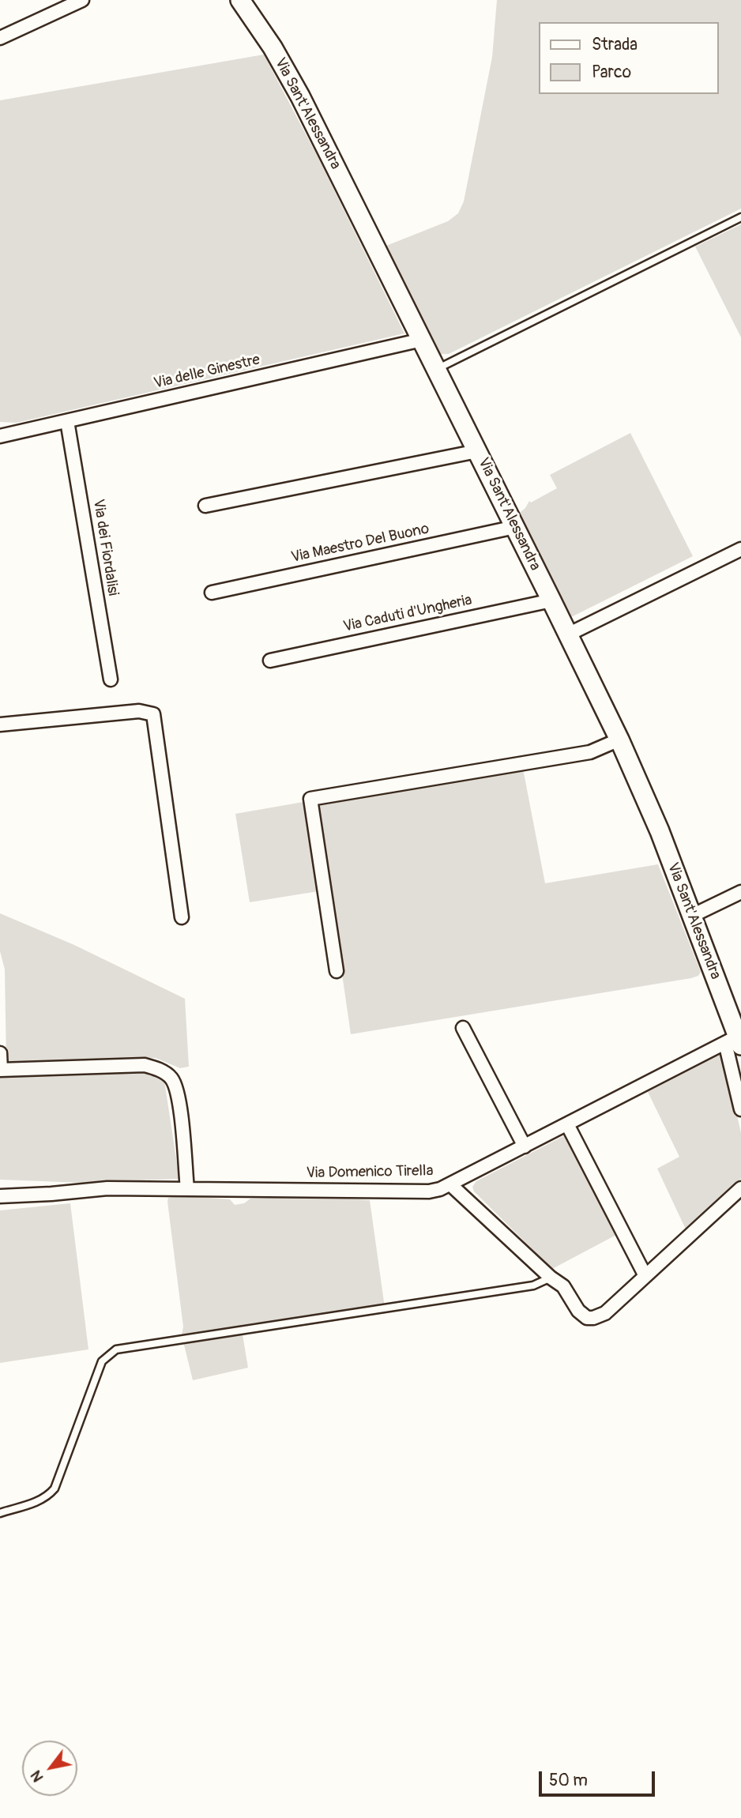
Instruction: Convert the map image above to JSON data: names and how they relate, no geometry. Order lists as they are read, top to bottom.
{
  "streets": {
    "street": [
      "Via Sant'Alessandra",
      "Via delle Ginestre",
      "Via Maestro Del Buono",
      "Via dei Fiordalisi",
      "Via Caduti d'Ungheria",
      "Via Domenico Tirella"
    ]
  },
  "crossings": [
    ["Via Sant'Alessandra", "Via delle Ginestre"],
    ["Via Sant'Alessandra", "Via Maestro Del Buono"],
    ["Via Sant'Alessandra", "Via Caduti d'Ungheria"],
    ["Via Sant'Alessandra", "Via Domenico Tirella"],
    ["Via delle Ginestre", "Via dei Fiordalisi"]
  ],
  "legend": ["Strada", "Parco"],
  "scale_bar": "50 m",
  "north": "bottom left"
}
